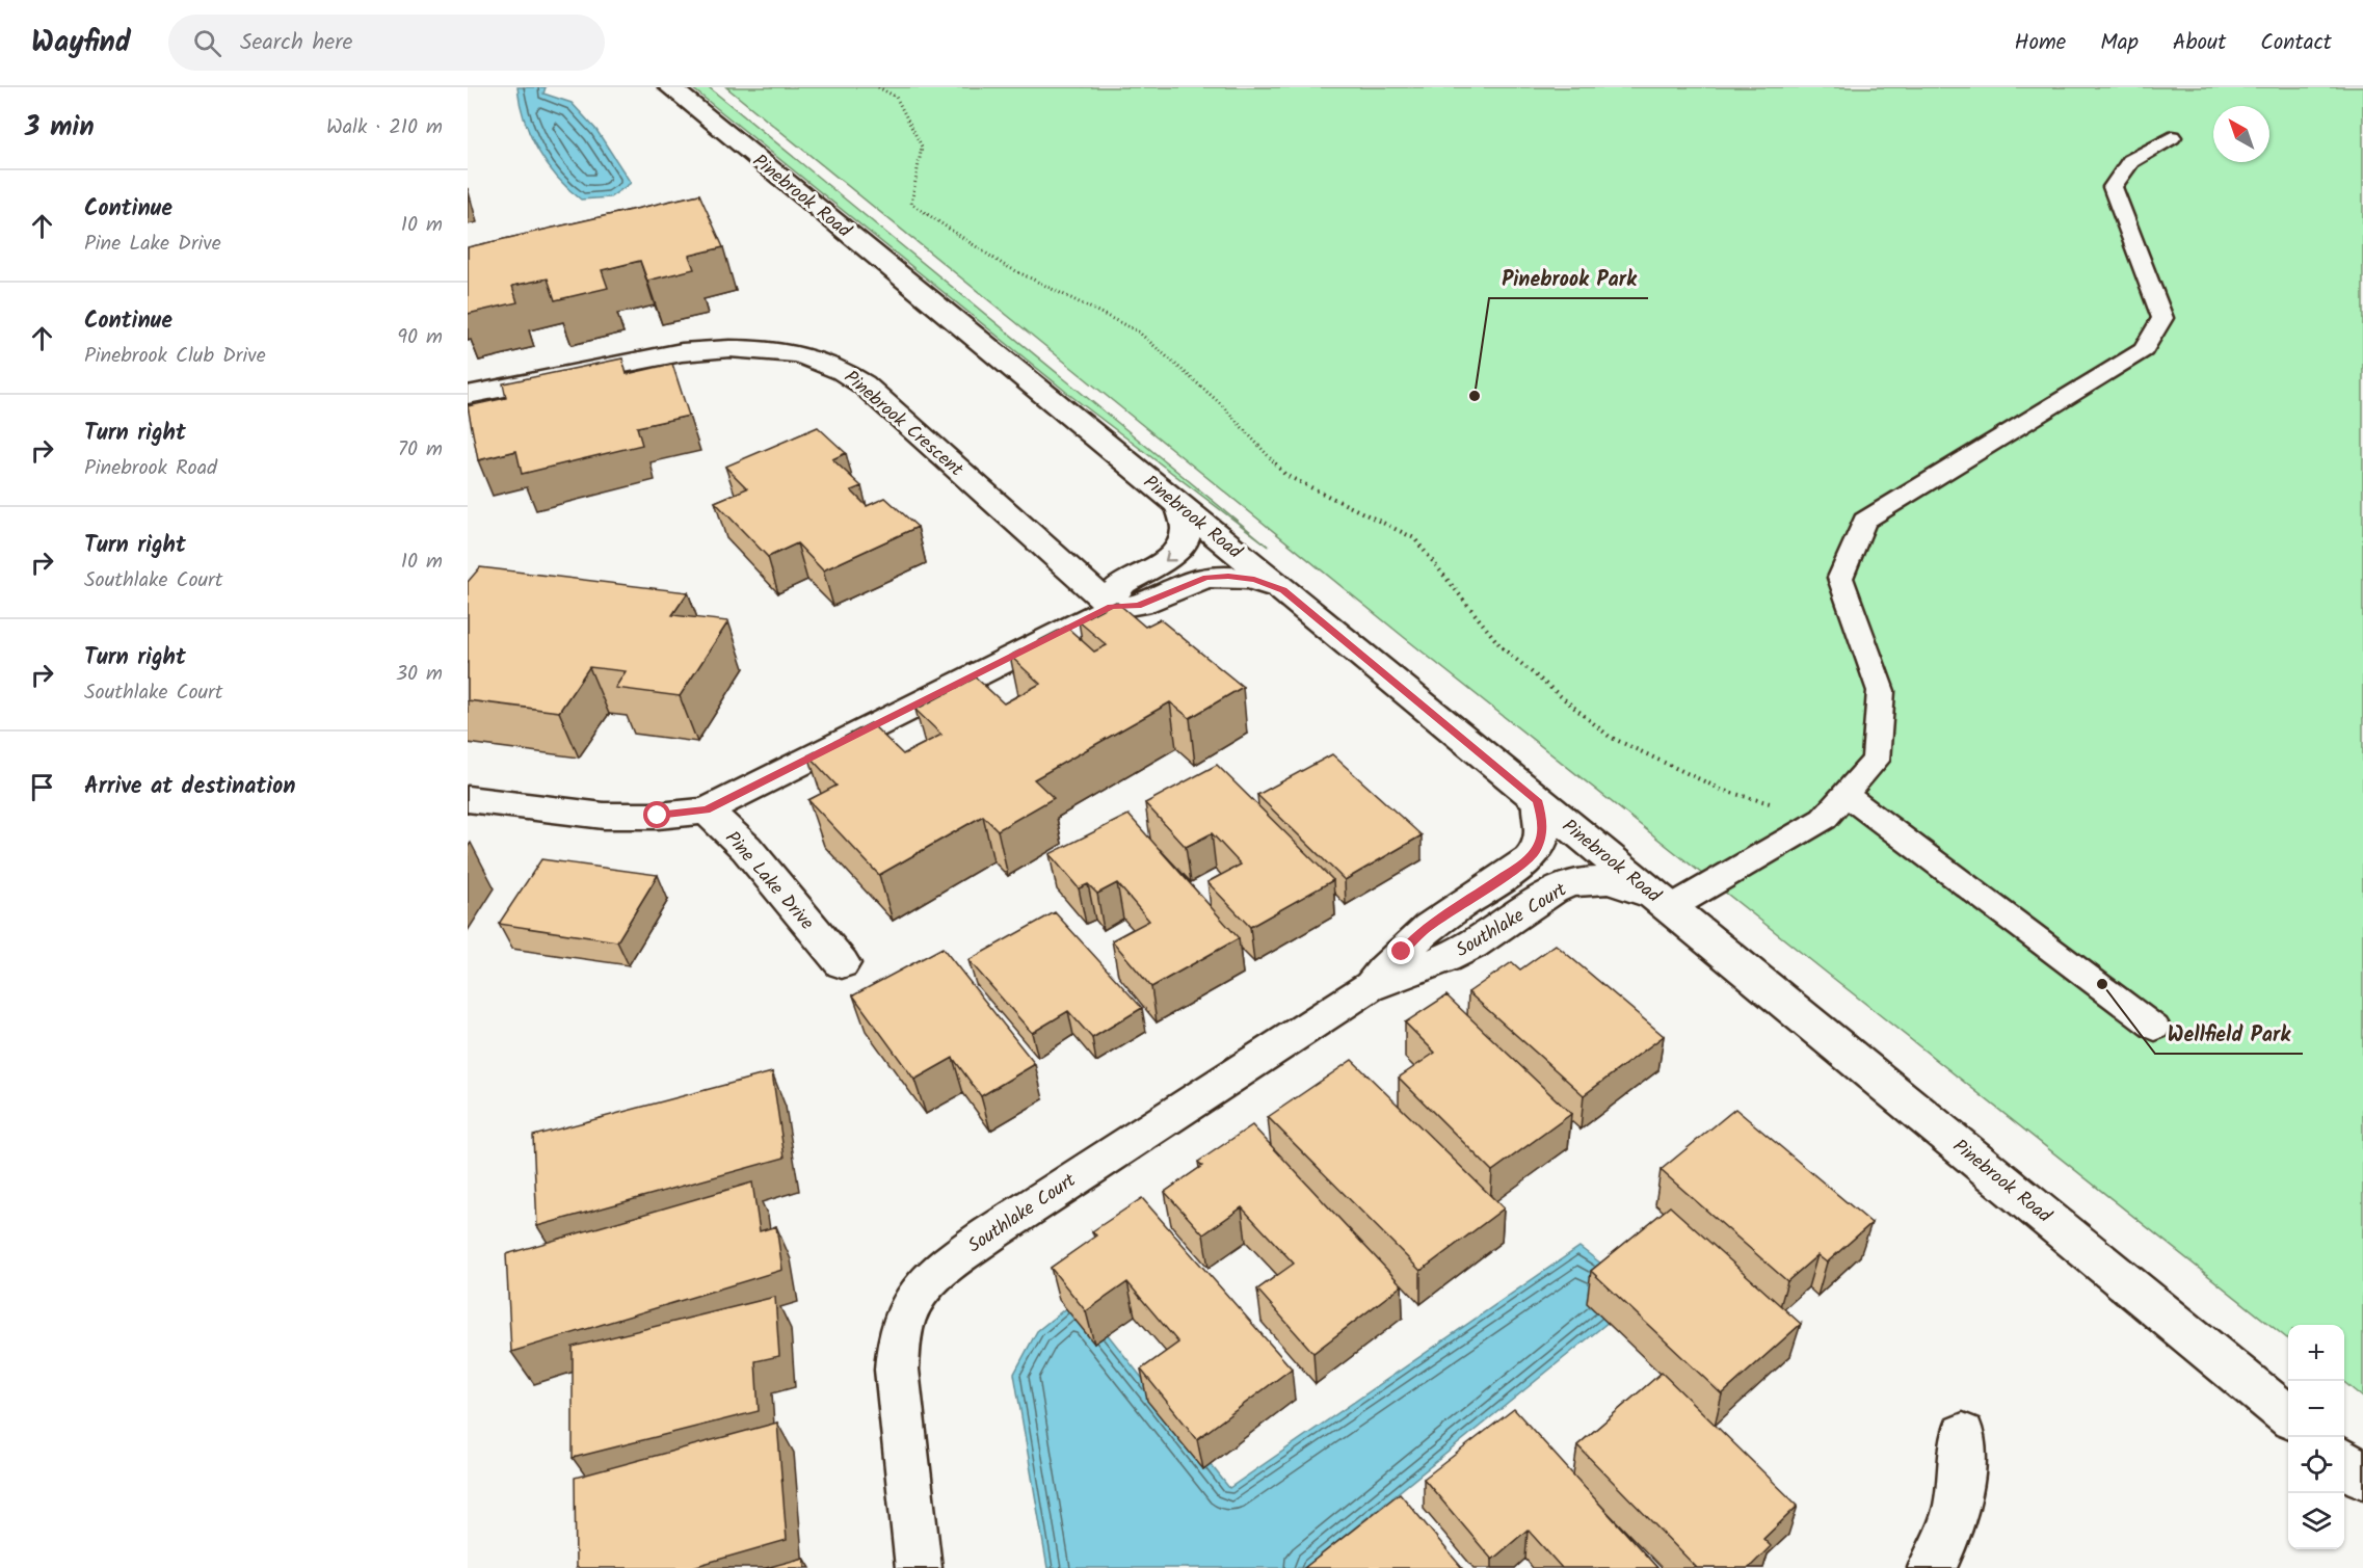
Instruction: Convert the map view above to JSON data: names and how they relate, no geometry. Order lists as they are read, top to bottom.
{
  "streets": {
    "street": [
      "Pinebrook Road",
      "Pinebrook Crescent",
      "Pine Lake Drive",
      "Southlake Court"
    ]
  },
  "crossings": [
    ["Pinebrook Road", "Southlake Court"]
  ],
  "places": ["Pinebrook Park", "Wellfield Park"],
  "north": "top left",
  "page": {
    "header": "Wayfind",
    "search": "Search here",
    "nav": [
      "Home",
      "Map",
      "About",
      "Contact"
    ],
    "heading": ["3 min", "Walk · 210 m"],
    "list": [
      ["Continue", "Pine Lake Drive", "10 m"],
      ["Continue", "Pinebrook Club Drive", "90 m"],
      ["Turn right", "Pinebrook Road", "70 m"],
      ["Turn right", "Southlake Court", "10 m"],
      ["Turn right", "Southlake Court", "30 m"],
      "Arrive at destination"
    ],
    "map_buttons": ["+", "−"]
  }
}
